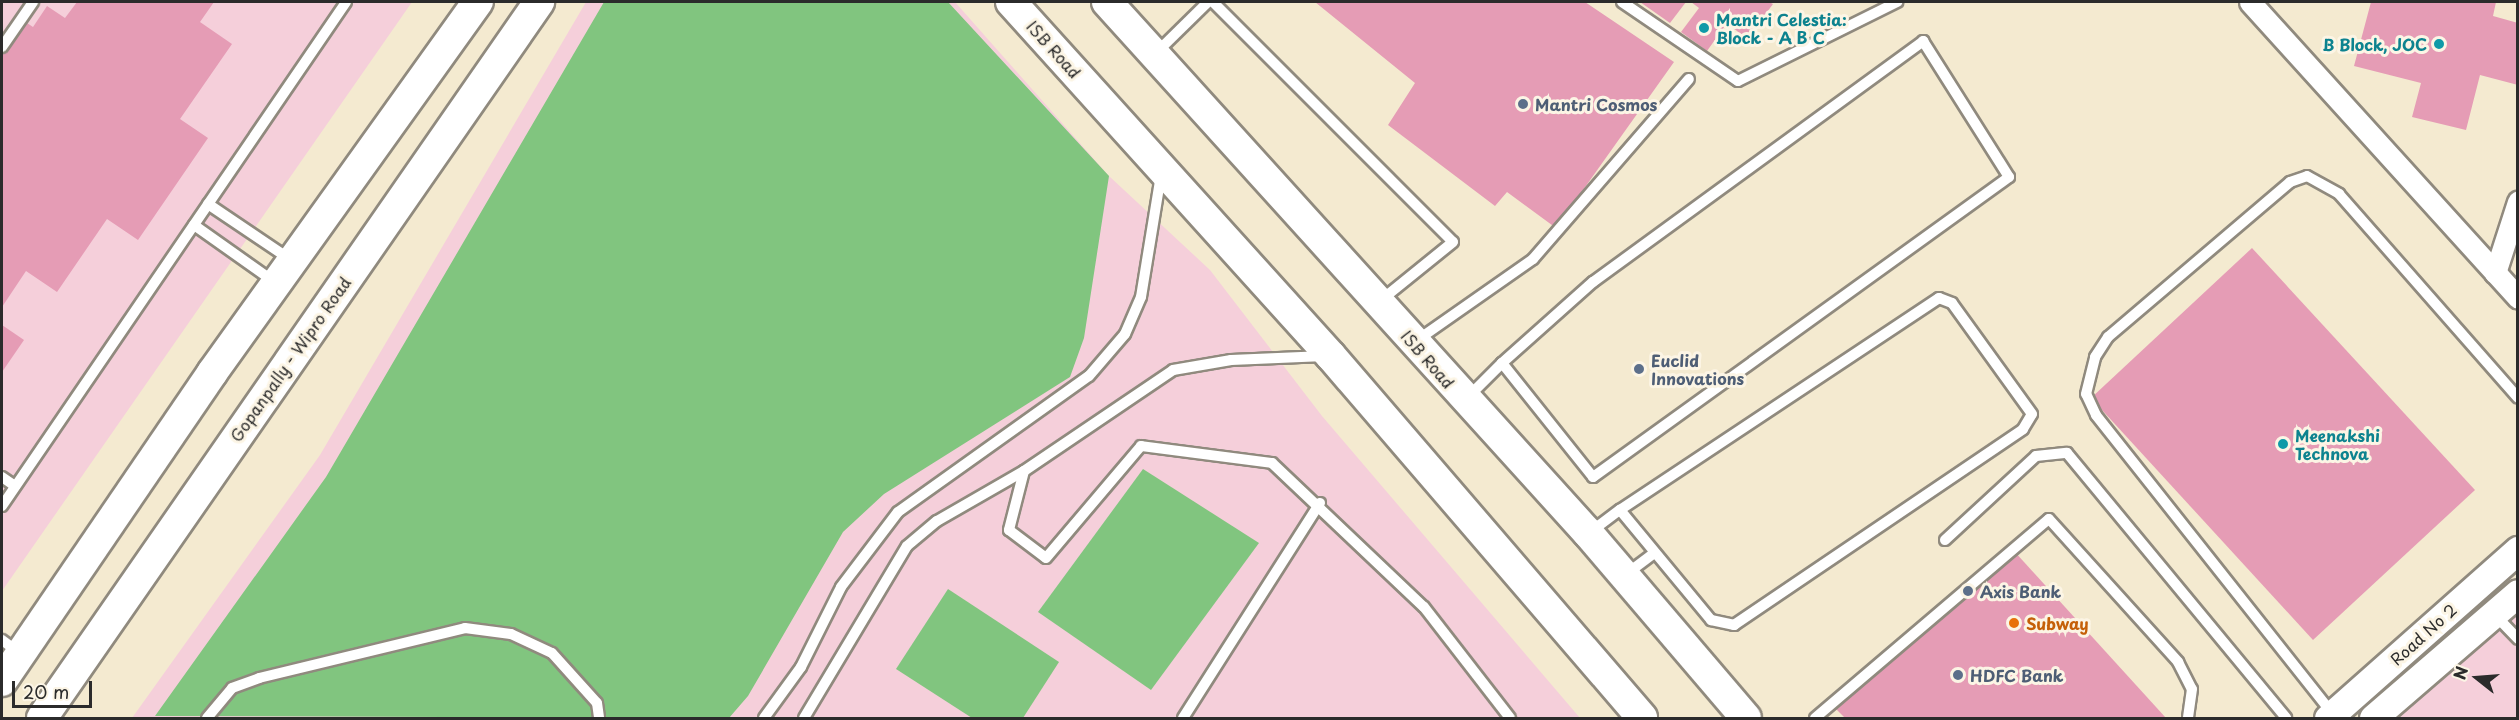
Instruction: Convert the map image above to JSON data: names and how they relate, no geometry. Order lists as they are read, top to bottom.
{
  "streets": {
    "main road": ["ISB Road", "Gopanpally - Wipro Road"],
    "street": ["Road No 2"]
  },
  "places": [
    "Mantri Celestia: Block - A B C",
    "B Block, JOC",
    "Mantri Cosmos",
    "Euclid Innovations",
    "Meenakshi Technova",
    "Axis Bank",
    "Subway",
    "HDFC Bank"
  ],
  "scale_bar": "20 m",
  "north": "left"
}
